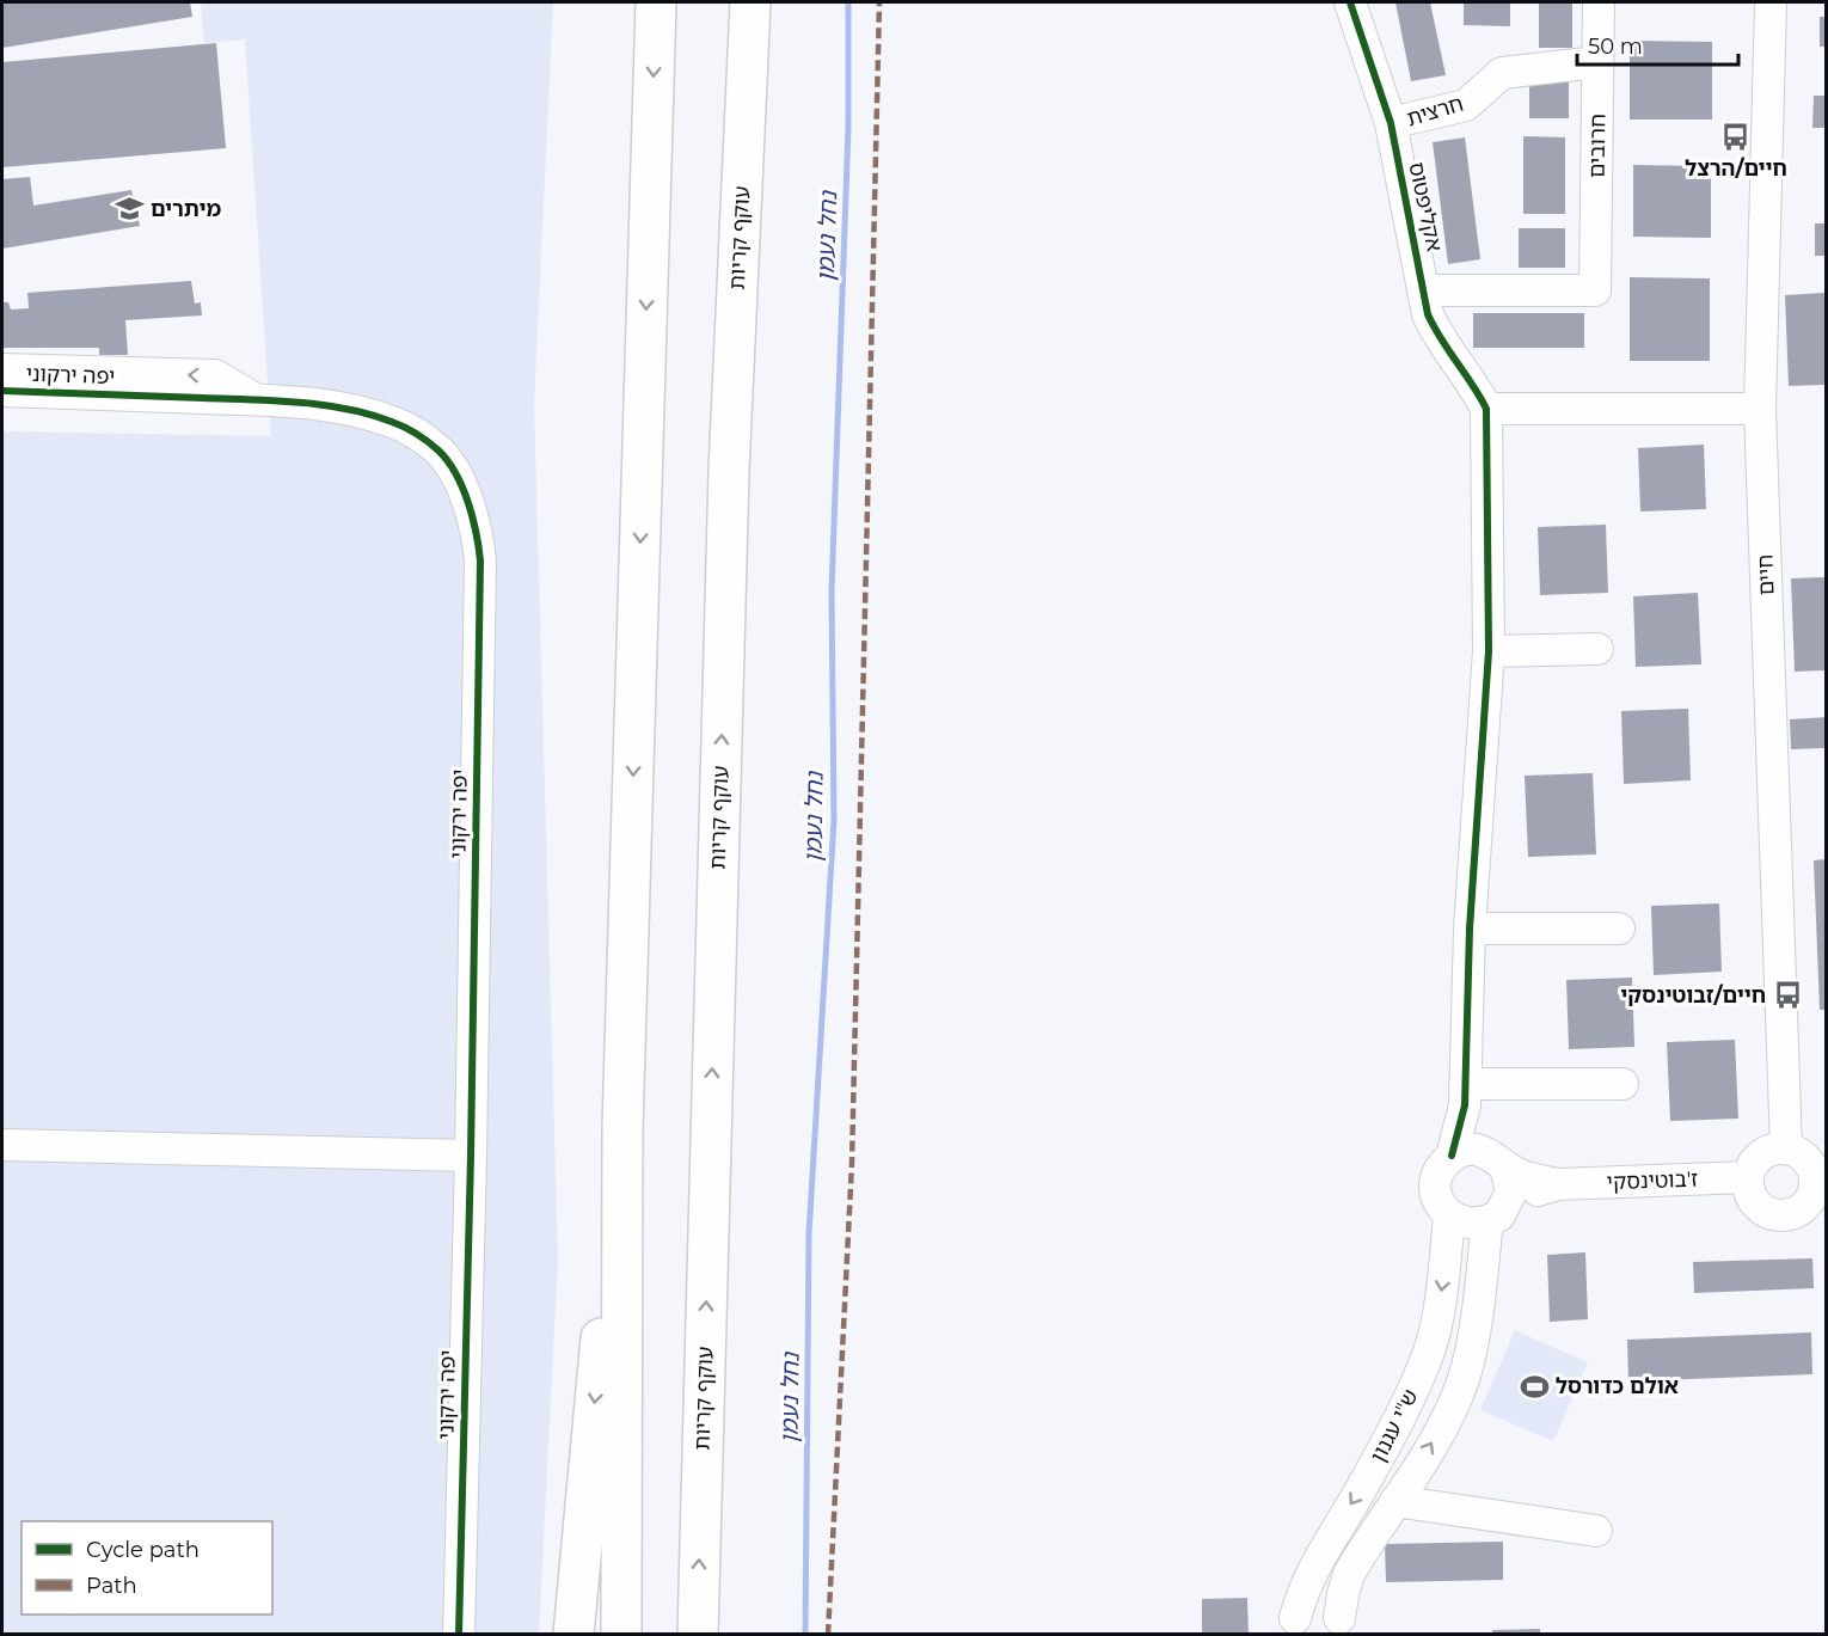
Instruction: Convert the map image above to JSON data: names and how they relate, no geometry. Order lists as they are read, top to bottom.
{
  "streets": {
    "highway": ["עוקף קריות"],
    "street": [
      "חרצית",
      "חרובים",
      "אקליפטוס",
      "יפה ירקוני",
      "חיים",
      "ז'בוטינסקי",
      "ש\"י עגנון"
    ]
  },
  "crossings": [
    ["חרצית", "חרובים"],
    ["חרצית", "אקליפטוס"],
    ["חרובים", "אקליפטוס"],
    ["חיים", "ז'בוטינסקי"],
    ["ז'בוטינסקי", "ש\"י עגנון"]
  ],
  "water": ["נחל נעמן"],
  "places": {
    "bus stop": ["חיים/הרצל", "חיים/זבוטינסקי"],
    "school or university": ["מיתרים"],
    "sports": ["אולם כדורסל"]
  },
  "legend": ["Cycle path", "Path"],
  "scale_bar": "50 m"
}
